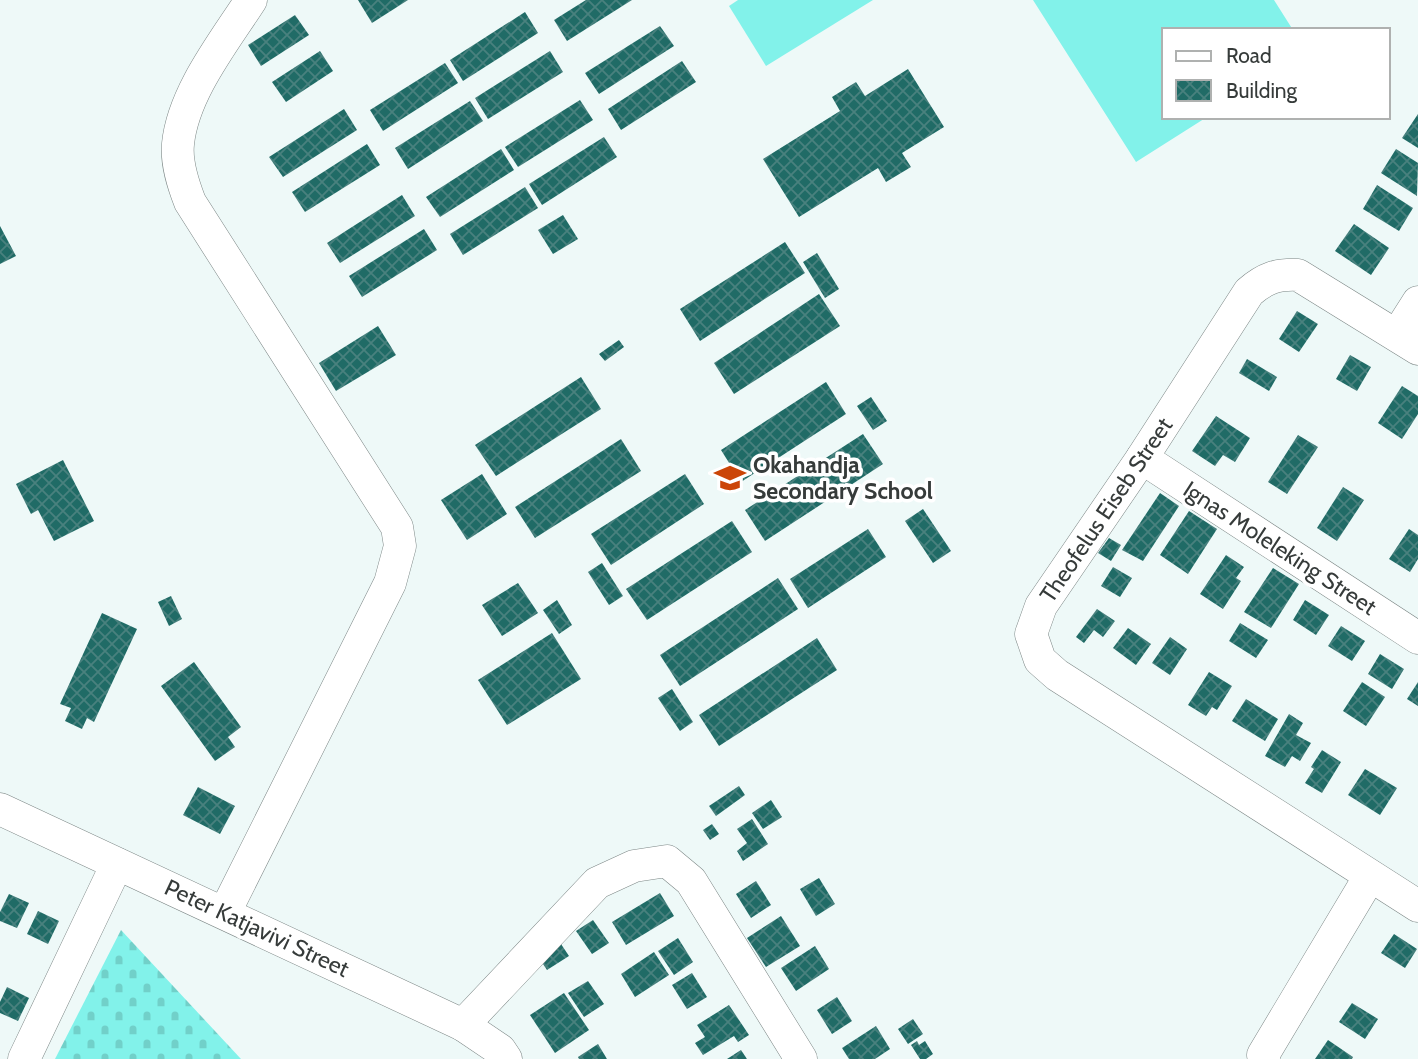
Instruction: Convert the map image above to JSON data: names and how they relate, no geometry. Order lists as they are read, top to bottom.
{
  "streets": {
    "street": ["Theofelus Eiseb Street", "Ignas Moleleking Street", "Peter Katjavivi Street"]
  },
  "crossings": [
    ["Theofelus Eiseb Street", "Ignas Moleleking Street"]
  ],
  "places": {
    "school or university": ["Okahandja Secondary School"]
  },
  "legend": ["Road", "Building"]
}
